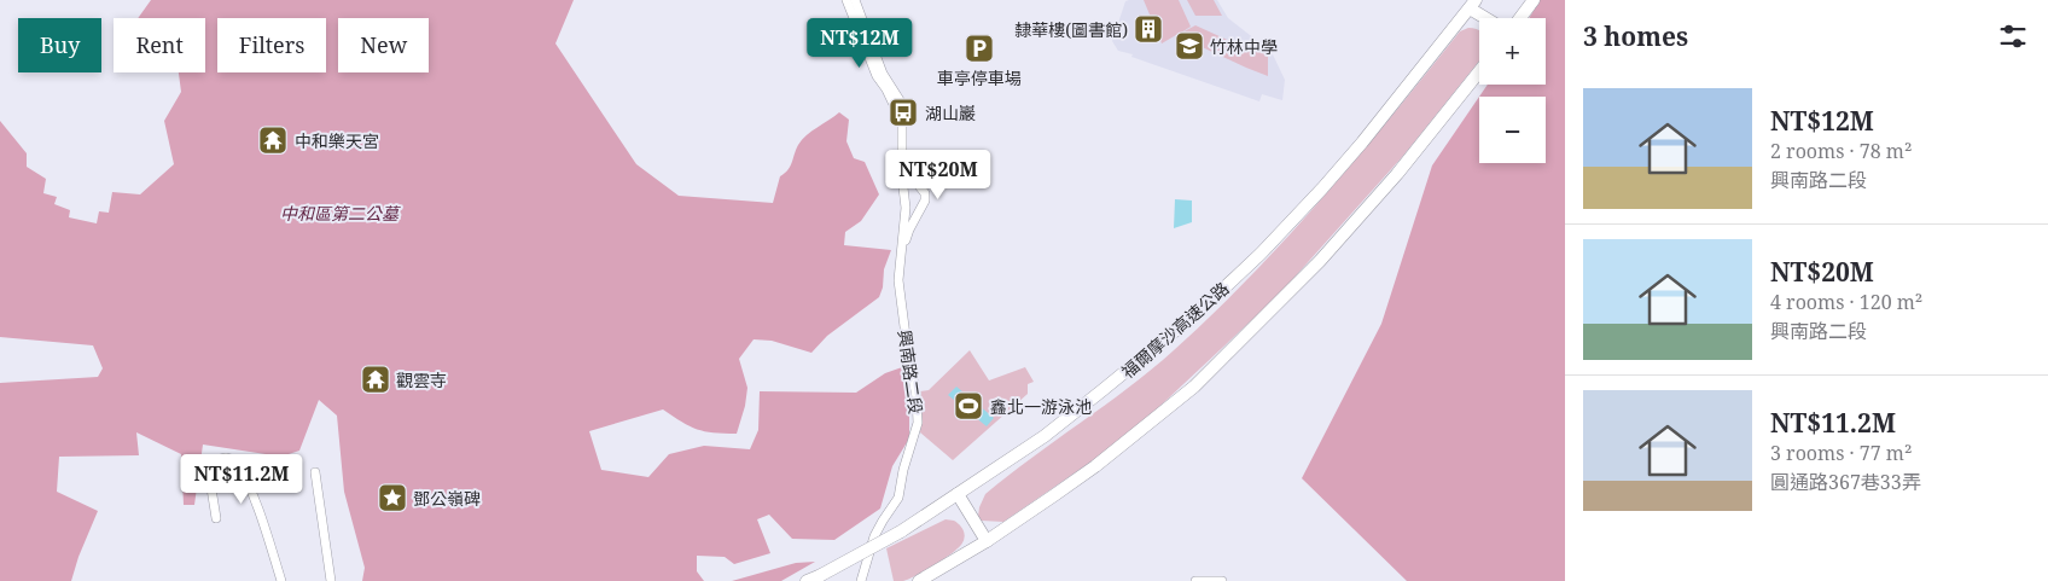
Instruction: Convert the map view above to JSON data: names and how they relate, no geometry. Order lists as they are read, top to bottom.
{
  "streets": {
    "highway": ["福爾摩沙高速公路"],
    "street": ["興南路二段"]
  },
  "parks": ["中和區第二公墓"],
  "places": {
    "building": ["隸華樓(圖書館)"],
    "school or university": ["竹林中學"],
    "parking": ["車亭停車場"],
    "bus stop": ["湖山巖"],
    "temple": ["中和樂天宮", "觀雲寺"],
    "sports": ["鑫北一游泳池"],
    "place": ["鄧公嶺碑"]
  },
  "page": {
    "heading": "3 homes",
    "map_buttons": ["+", "−"],
    "price": ["NT$12M", "NT$20M", "NT$11.2M"],
    "chip": [
      "Buy",
      "Rent",
      "Filters",
      "New"
    ],
    "list": [
      {
        "name": "NT$12M",
        "note": "2 rooms · 78 m² · 興南路二段"
      },
      {
        "name": "NT$20M",
        "note": "4 rooms · 120 m² · 興南路二段"
      },
      {
        "name": "NT$11.2M",
        "note": "3 rooms · 77 m² · 圓通路367巷33弄"
      }
    ]
  }
}
